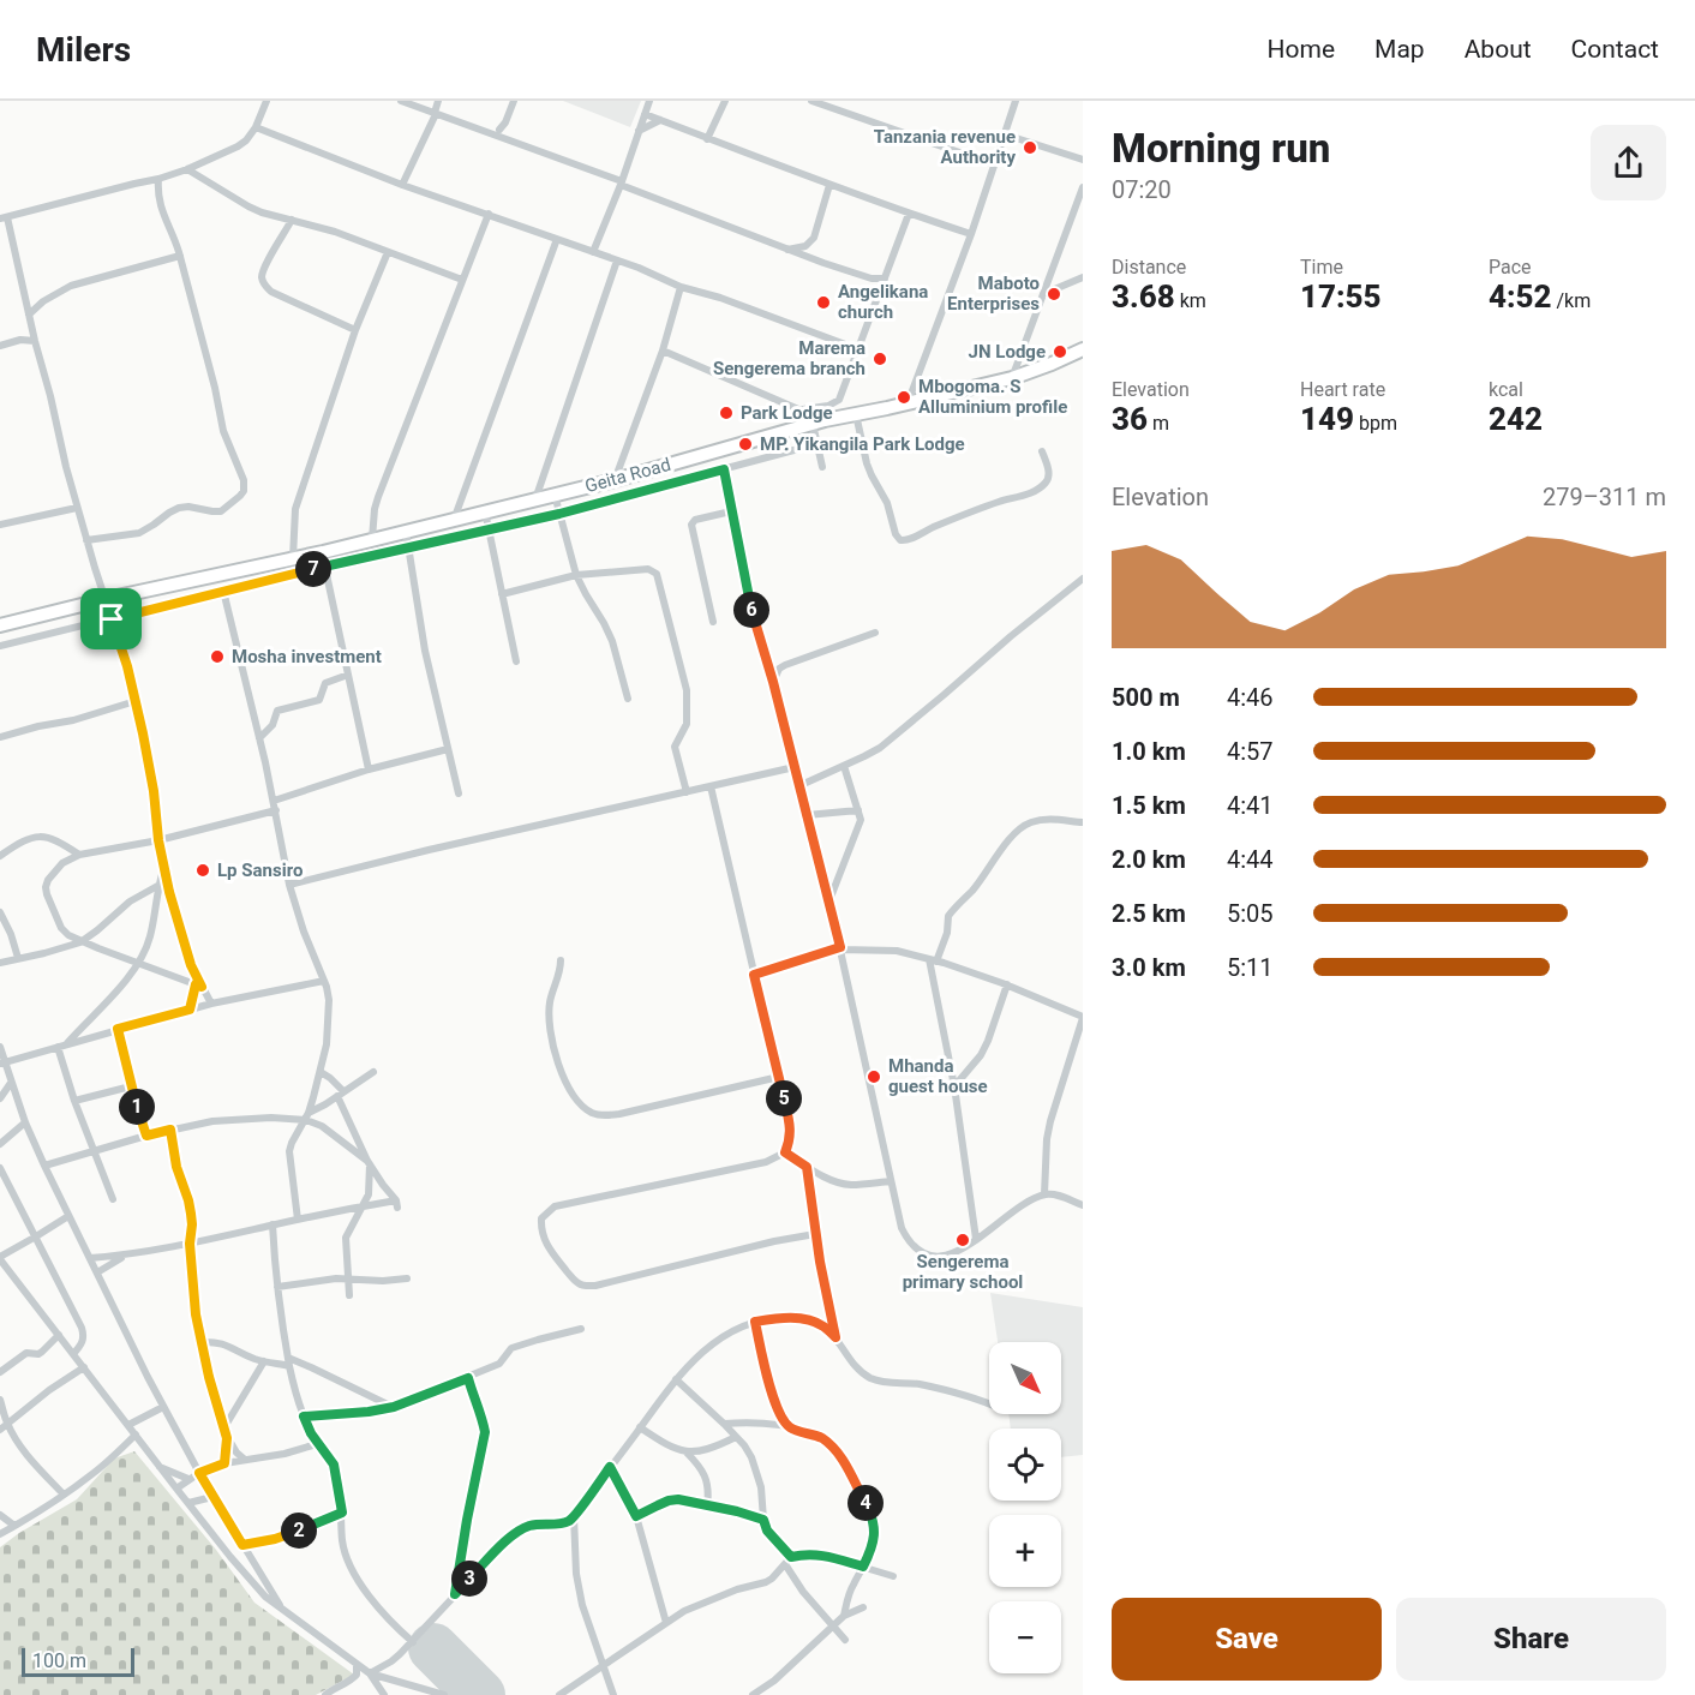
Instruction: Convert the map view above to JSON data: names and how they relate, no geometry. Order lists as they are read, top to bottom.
{
  "streets": {
    "highway": ["Geita Road"]
  },
  "places": [
    "Tanzania revenue Authority",
    "Maboto Enterprises",
    "Angelikana church",
    "JN Lodge",
    "Marema Sengerema branch",
    "Mbogoma. S Alluminium profile",
    "Park Lodge",
    "MP. Yikangila Park Lodge",
    "Mosha investment",
    "Lp Sansiro",
    "Mhanda guest house",
    "Sengerema primary school"
  ],
  "scale_bar": "100 m",
  "north": "bottom right",
  "page": {
    "header": "Milers",
    "nav": [
      "Home",
      "Map",
      "About",
      "Contact"
    ],
    "heading": ["Morning run", "07:20"],
    "stats": [
      ["Distance", "3.68 km"],
      ["Time", "17:55"],
      ["Pace", "4:52 /km"],
      ["Elevation", "36 m"],
      ["Heart rate", "149 bpm"],
      ["kcal", "242"]
    ],
    "chart": ["Elevation", "279–311 m"],
    "pins": [
      "7",
      "6",
      "5",
      "1",
      "4",
      "2",
      "3"
    ],
    "list": [
      {
        "name": "500 m",
        "note": "4:46"
      },
      {
        "name": "1.0 km",
        "note": "4:57"
      },
      {
        "name": "1.5 km",
        "note": "4:41"
      },
      {
        "name": "2.0 km",
        "note": "4:44"
      },
      {
        "name": "2.5 km",
        "note": "5:05"
      },
      {
        "name": "3.0 km",
        "note": "5:11"
      }
    ],
    "map_buttons": ["+", "−"],
    "buttons": ["Save", "Share"],
    "scale": "100 m"
  }
}
